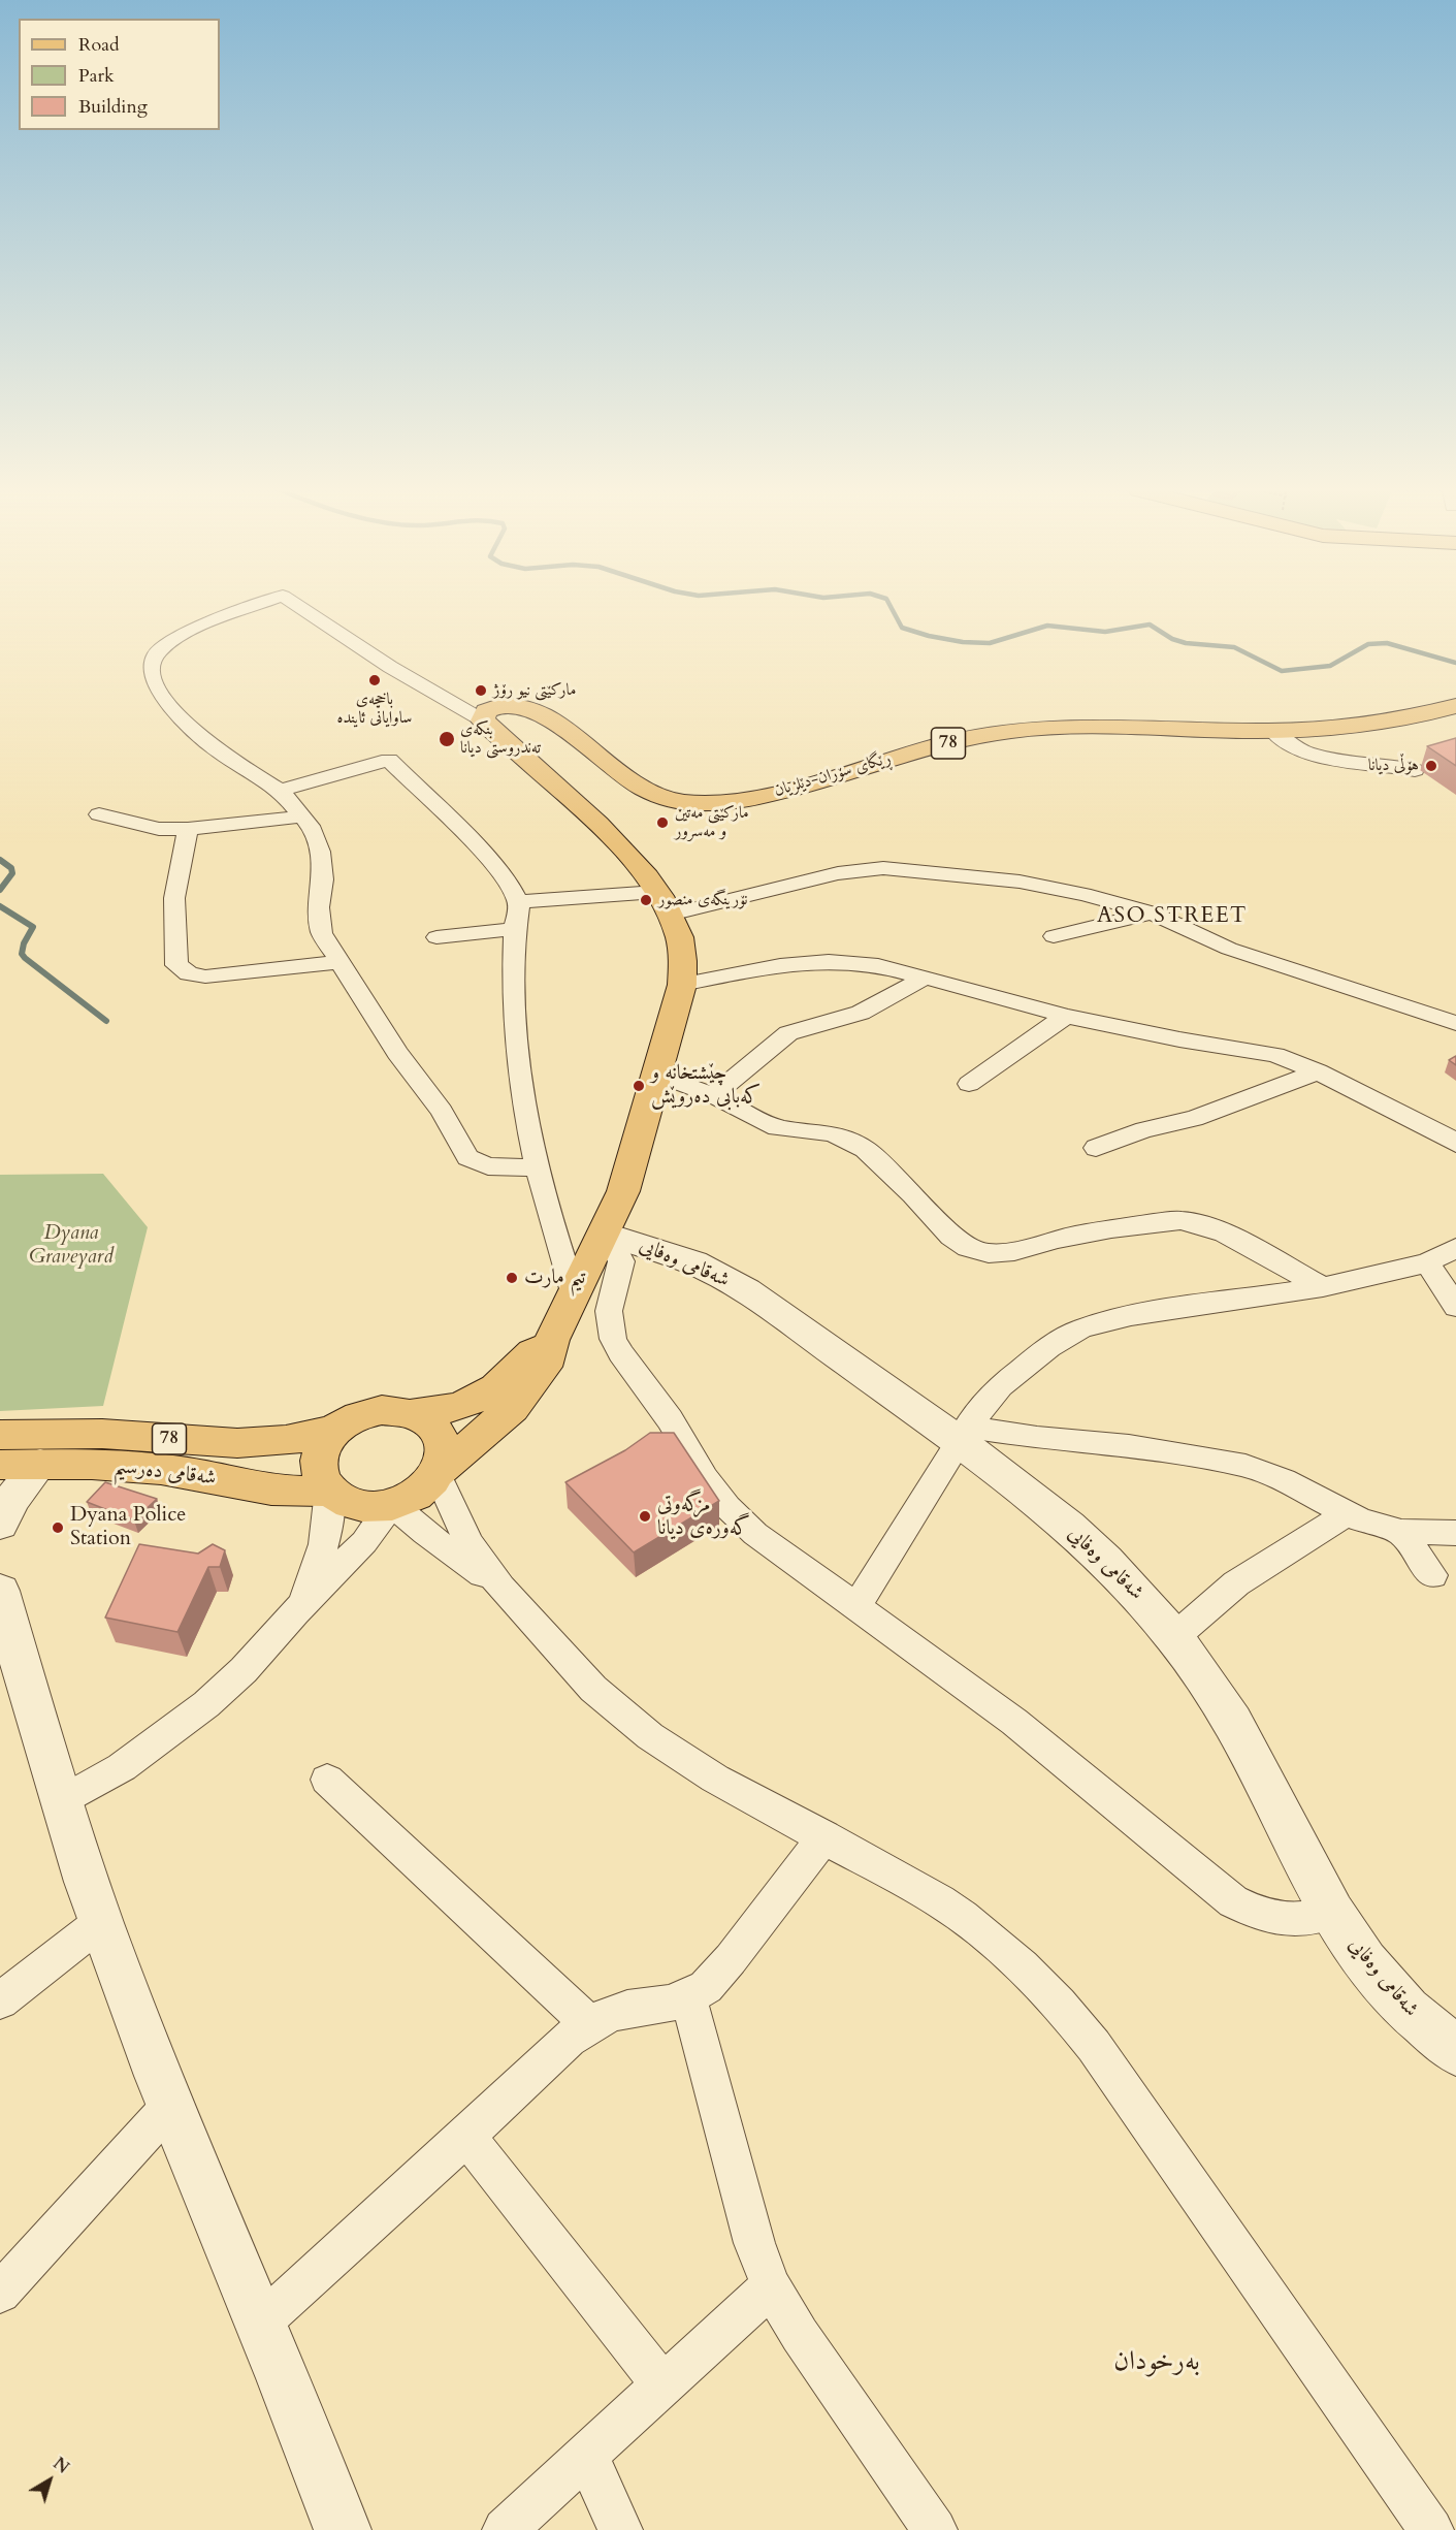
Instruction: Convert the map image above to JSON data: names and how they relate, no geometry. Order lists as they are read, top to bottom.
{
  "streets": {
    "main road": ["78", "ڕێگای سۆران-دێلزیان", "شەقامی دەرسیم"],
    "street": ["شەقامی وەفایی"]
  },
  "crossings": [
    ["78", "شەقامی دەرسیم"]
  ],
  "districts": ["ASO STREET", "بەرخودان"],
  "parks": ["Dyana Graveyard"],
  "places": [
    "باخچەی ساوایانی ئایندە",
    "مارکێتی نیو رۆژ",
    "بنکەی تەندروستی دیانا",
    "هۆڵی دیانا",
    "مارکێتی مەتین و مەسرور",
    "نۆرینگه‌ی منصور",
    "چێشتخانە و کەبابی دەروێش",
    "تیم مارت",
    "مزگەوتی گەورەی دیانا",
    "Dyana Police Station"
  ],
  "legend": ["Road", "Park", "Building"],
  "north": "top right"
}
